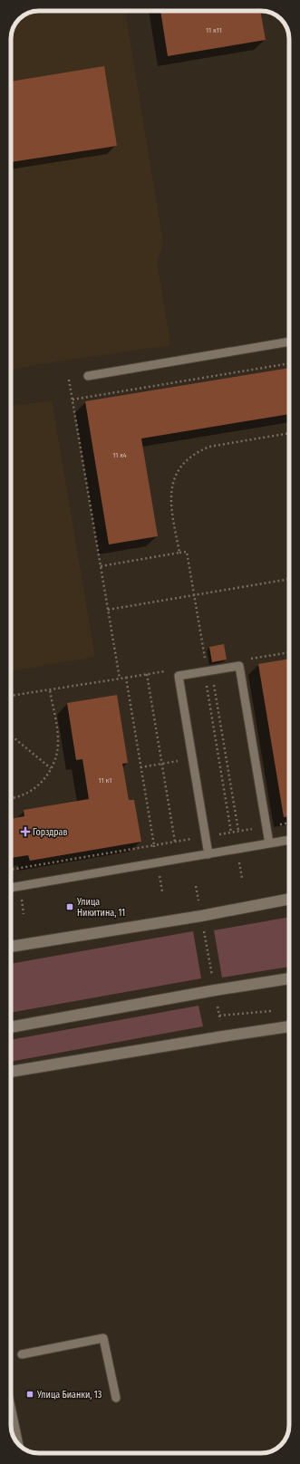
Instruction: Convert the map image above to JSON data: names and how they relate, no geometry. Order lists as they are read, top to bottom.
{
  "places": {
    "health": ["Горздрав"],
    "transit": ["Улица Никитина, 11", "Улица Бианки, 13"]
  },
  "house_numbers": ["11 к11", "11 к4", "11 к1"]
}
